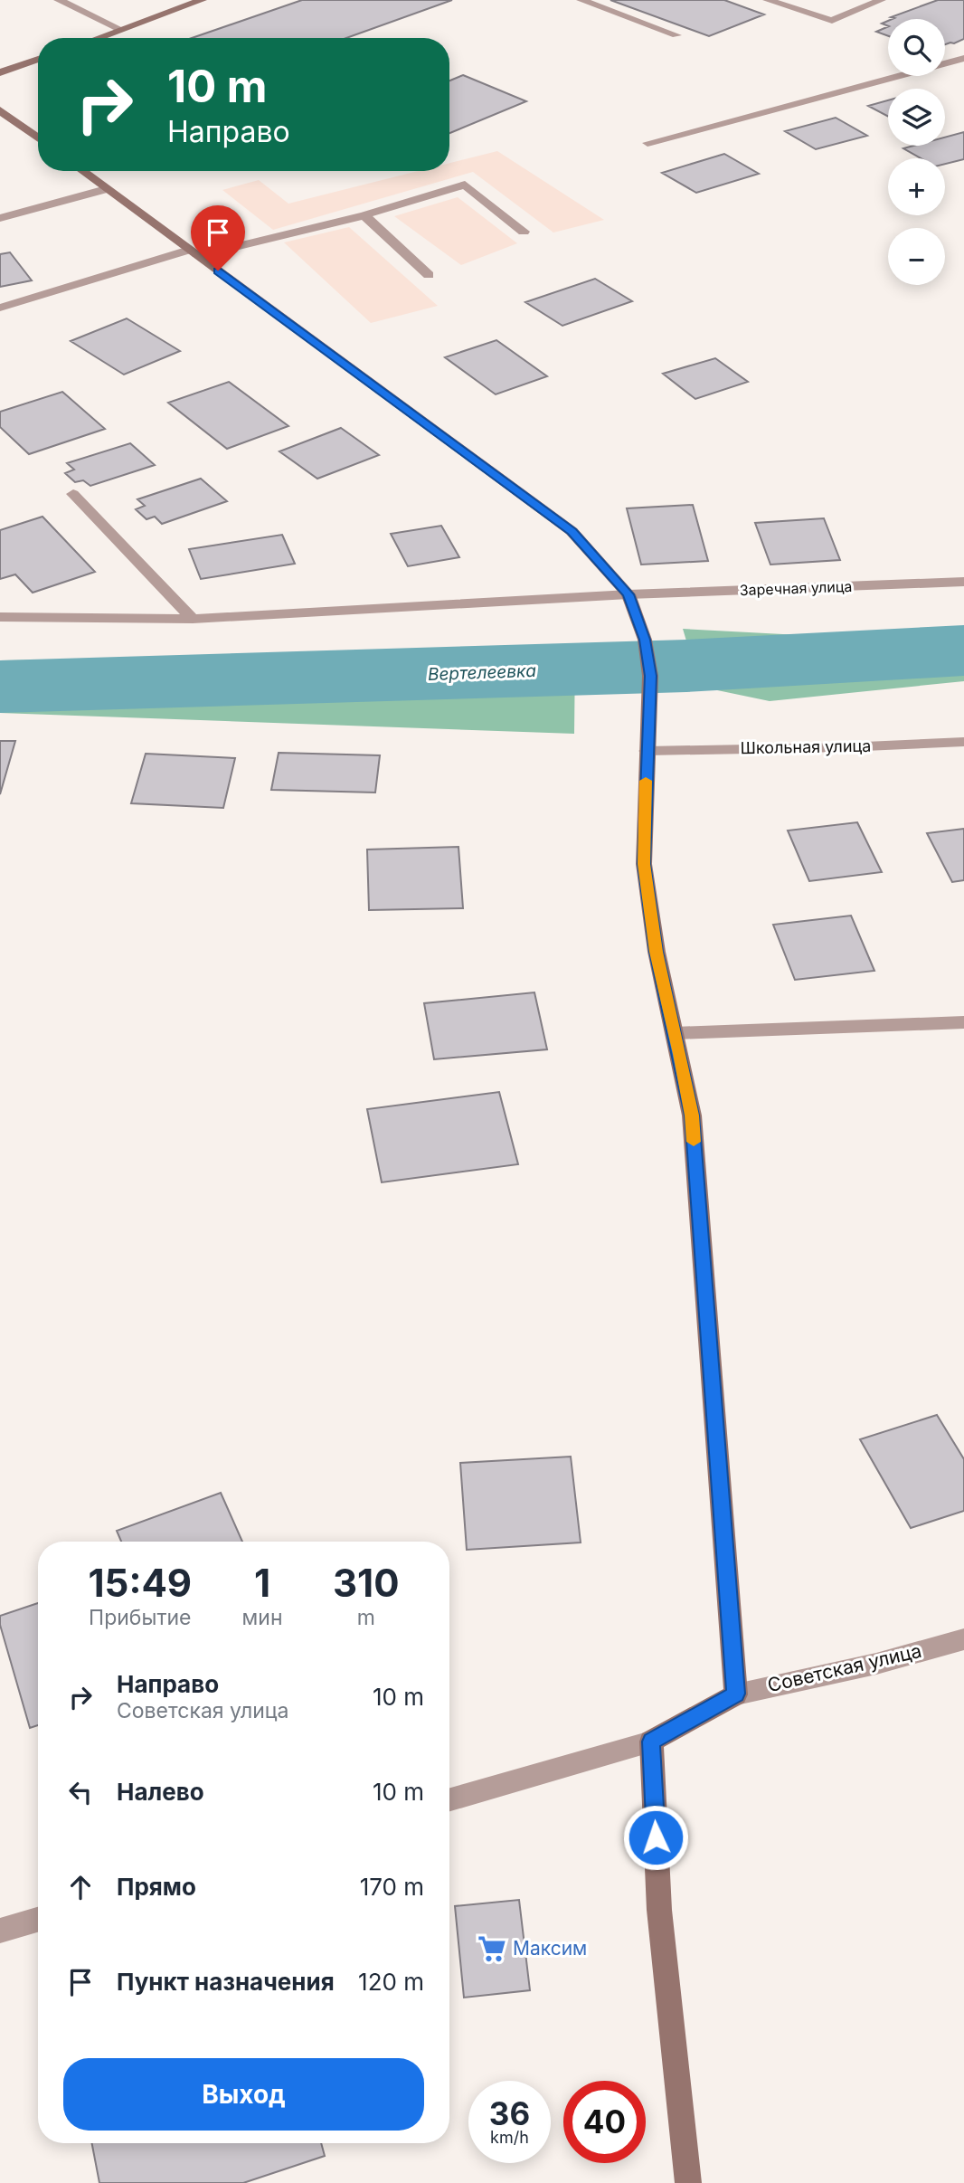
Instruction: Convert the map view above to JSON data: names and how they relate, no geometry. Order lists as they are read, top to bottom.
{
  "streets": {
    "street": ["Заречная улица", "Школьная улица", "Советская улица"]
  },
  "water": ["Вертелеевка"],
  "places": {
    "supermarket": ["Максим"]
  },
  "page": {
    "map_buttons": ["+", "−"],
    "turn": ["10 m", "Направо"],
    "eta": [
      "15:49",
      "Прибытие",
      "1",
      "мин",
      "310",
      "m"
    ],
    "list": [
      {
        "name": "Направо",
        "note": "Советская улица",
        "value": "10 m"
      },
      {
        "name": "Налево",
        "value": "10 m"
      },
      {
        "name": "Прямо",
        "value": "170 m"
      },
      {
        "name": "Пункт назначения",
        "value": "120 m"
      }
    ],
    "buttons": "Выход",
    "speed": "36 km/h",
    "limit": "40"
  }
}
